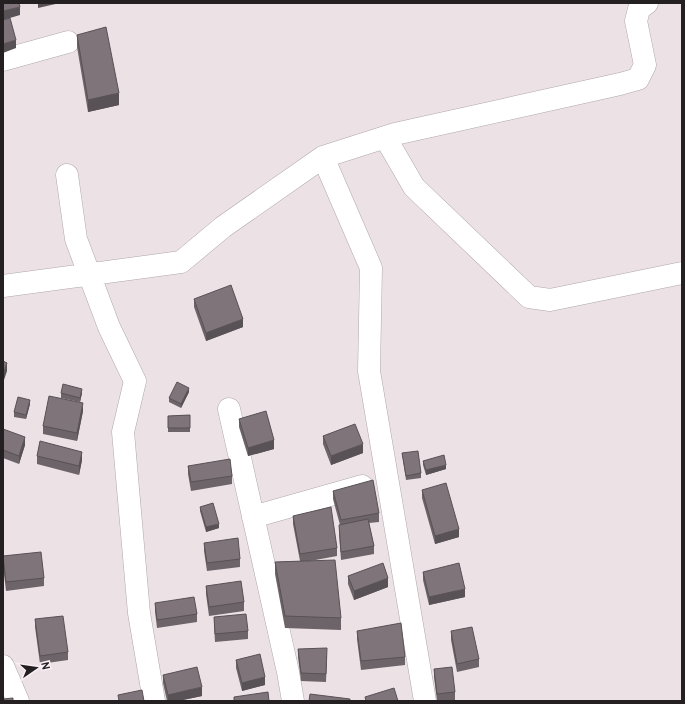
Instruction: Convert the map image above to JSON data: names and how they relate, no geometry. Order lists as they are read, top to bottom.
{
  "north": "right"
}
